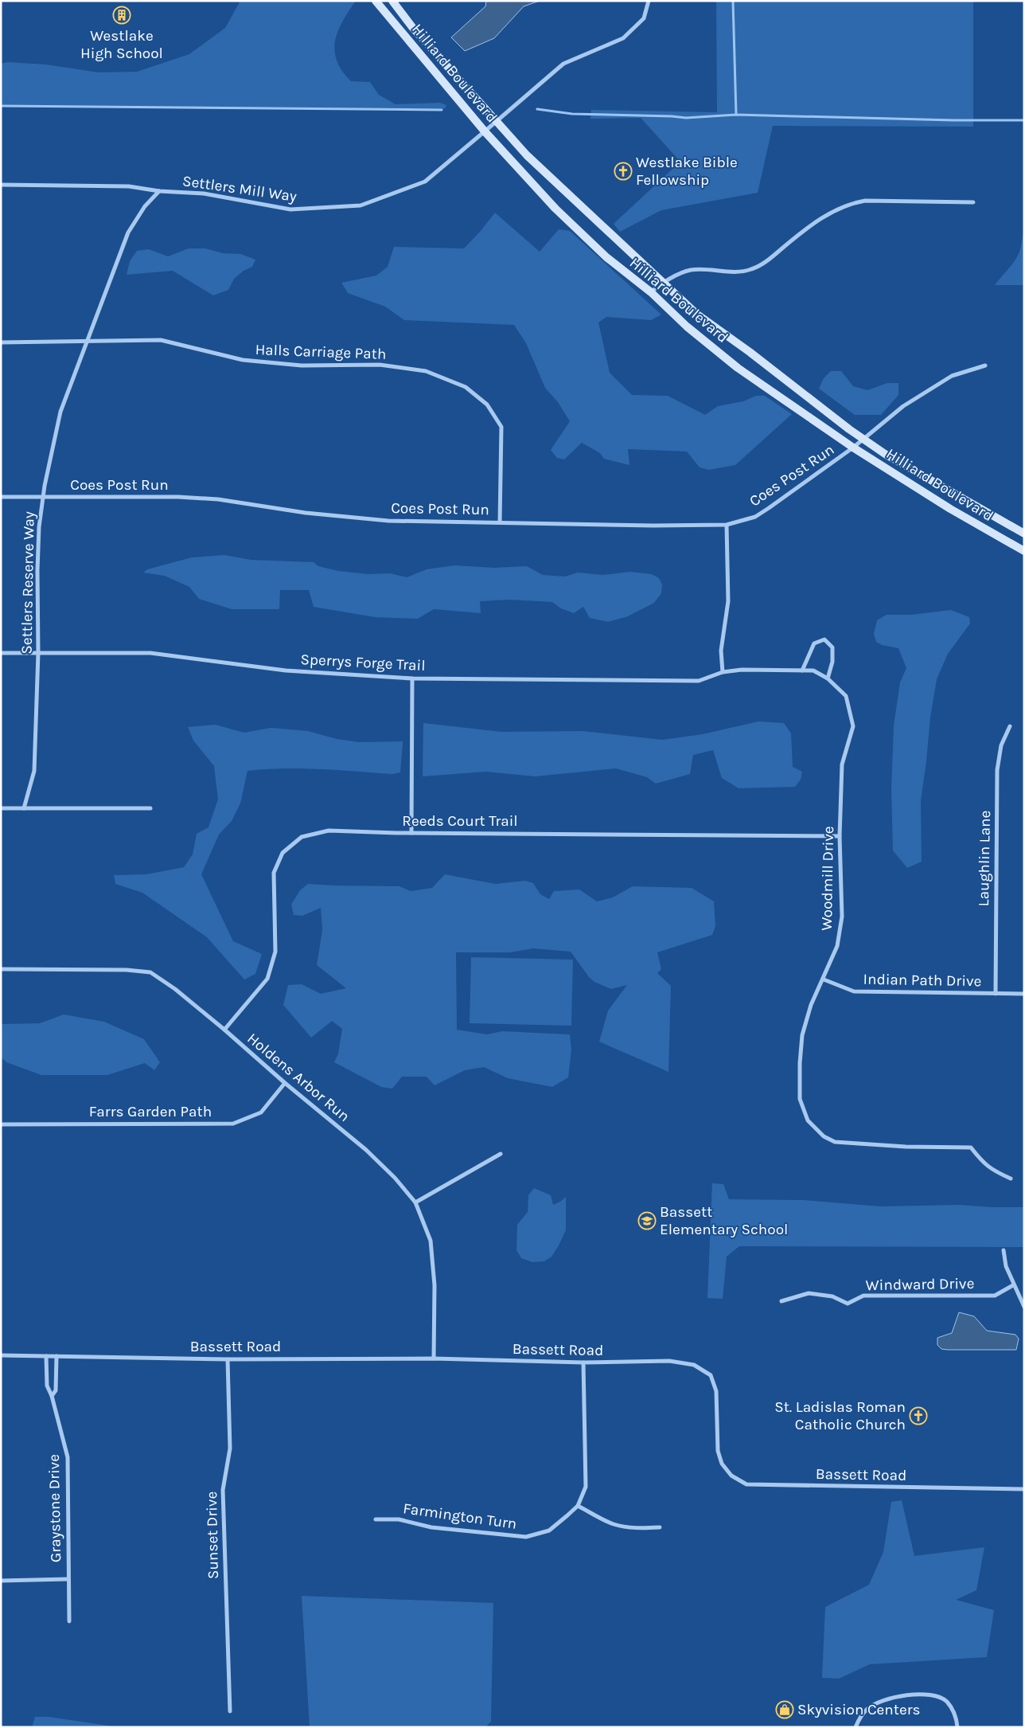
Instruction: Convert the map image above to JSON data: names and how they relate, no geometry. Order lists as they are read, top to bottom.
{
  "streets": {
    "main road": ["Hilliard Boulevard"],
    "street": [
      "Settlers Mill Way",
      "Halls Carriage Path",
      "Coes Post Run",
      "Settlers Reserve Way",
      "Sperrys Forge Trail",
      "Reeds Court Trail",
      "Laughlin Lane",
      "Woodmill Drive",
      "Indian Path Drive",
      "Holdens Arbor Run",
      "Farrs Garden Path",
      "Windward Drive",
      "Bassett Road",
      "Graystone Drive",
      "Farmington Turn",
      "Sunset Drive"
    ]
  },
  "crossings": [
    ["Hilliard Boulevard", "Settlers Mill Way"],
    ["Hilliard Boulevard", "Coes Post Run"],
    ["Settlers Mill Way", "Settlers Reserve Way"],
    ["Halls Carriage Path", "Coes Post Run"],
    ["Halls Carriage Path", "Settlers Reserve Way"],
    ["Coes Post Run", "Settlers Reserve Way"],
    ["Settlers Reserve Way", "Sperrys Forge Trail"],
    ["Sperrys Forge Trail", "Woodmill Drive"],
    ["Reeds Court Trail", "Woodmill Drive"],
    ["Reeds Court Trail", "Holdens Arbor Run"],
    ["Laughlin Lane", "Indian Path Drive"],
    ["Woodmill Drive", "Indian Path Drive"],
    ["Holdens Arbor Run", "Farrs Garden Path"],
    ["Holdens Arbor Run", "Bassett Road"],
    ["Bassett Road", "Graystone Drive"],
    ["Bassett Road", "Farmington Turn"],
    ["Bassett Road", "Sunset Drive"]
  ],
  "places": {
    "building": ["Westlake High School"],
    "church": ["Westlake Bible Fellowship", "St. Ladislas Roman Catholic Church"],
    "school or university": ["Bassett Elementary School"],
    "shop": ["Skyvision Centers"]
  }
}
